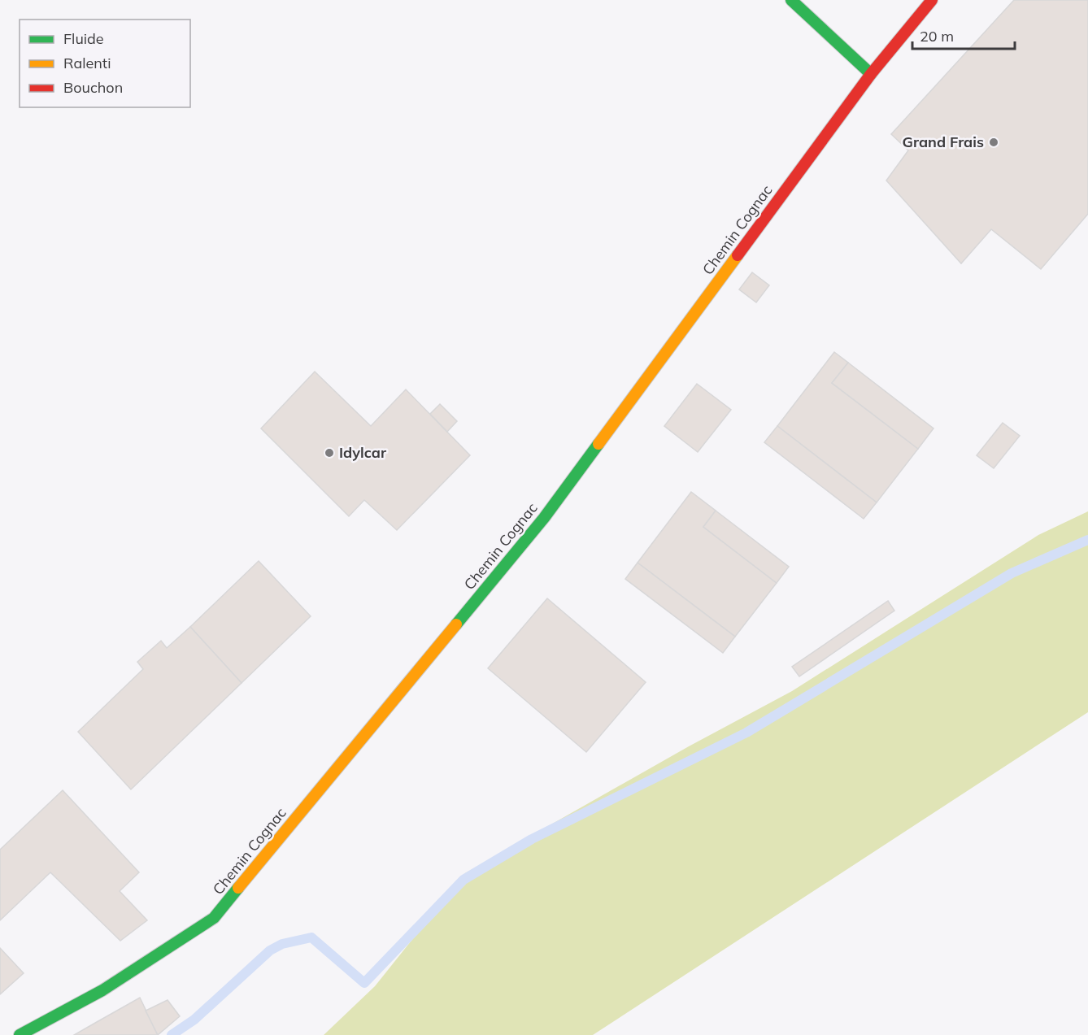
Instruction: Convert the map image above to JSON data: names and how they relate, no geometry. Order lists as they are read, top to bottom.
{
  "streets": {
    "street": ["Chemin Cognac"]
  },
  "places": ["Grand Frais", "Idylcar"],
  "legend": ["Fluide", "Ralenti", "Bouchon"],
  "scale_bar": "20 m"
}
